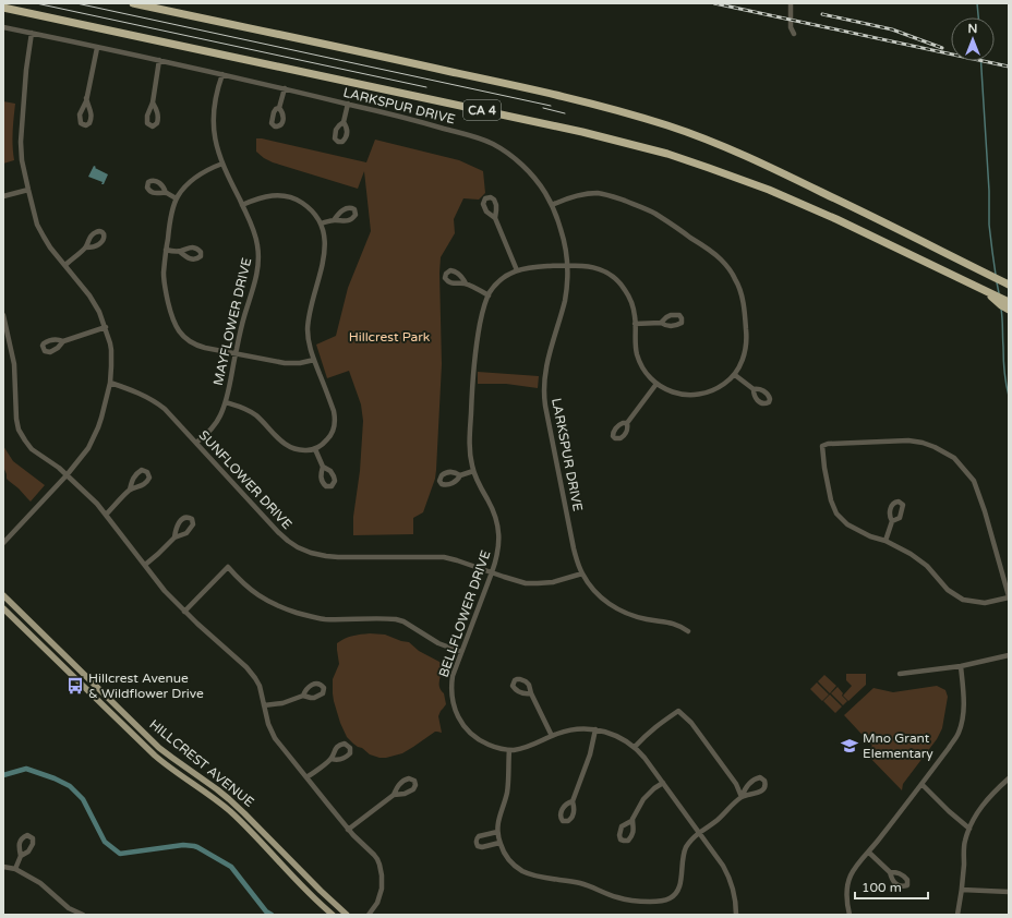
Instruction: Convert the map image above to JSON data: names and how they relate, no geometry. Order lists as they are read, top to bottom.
{
  "streets": {
    "highway": ["CA 4"],
    "main road": ["HILLCREST AVENUE"],
    "street": [
      "LARKSPUR DRIVE",
      "MAYFLOWER DRIVE",
      "SUNFLOWER DRIVE",
      "BELLFLOWER DRIVE"
    ]
  },
  "crossings": [
    ["LARKSPUR DRIVE", "MAYFLOWER DRIVE"],
    ["LARKSPUR DRIVE", "SUNFLOWER DRIVE"],
    ["LARKSPUR DRIVE", "BELLFLOWER DRIVE"],
    ["MAYFLOWER DRIVE", "SUNFLOWER DRIVE"],
    ["SUNFLOWER DRIVE", "BELLFLOWER DRIVE"]
  ],
  "parks": ["Hillcrest Park"],
  "places": {
    "bus stop": ["Hillcrest Avenue & Wildflower Drive"],
    "school or university": ["Mno Grant Elementary"]
  },
  "scale_bar": "100 m",
  "north": "top"
}
